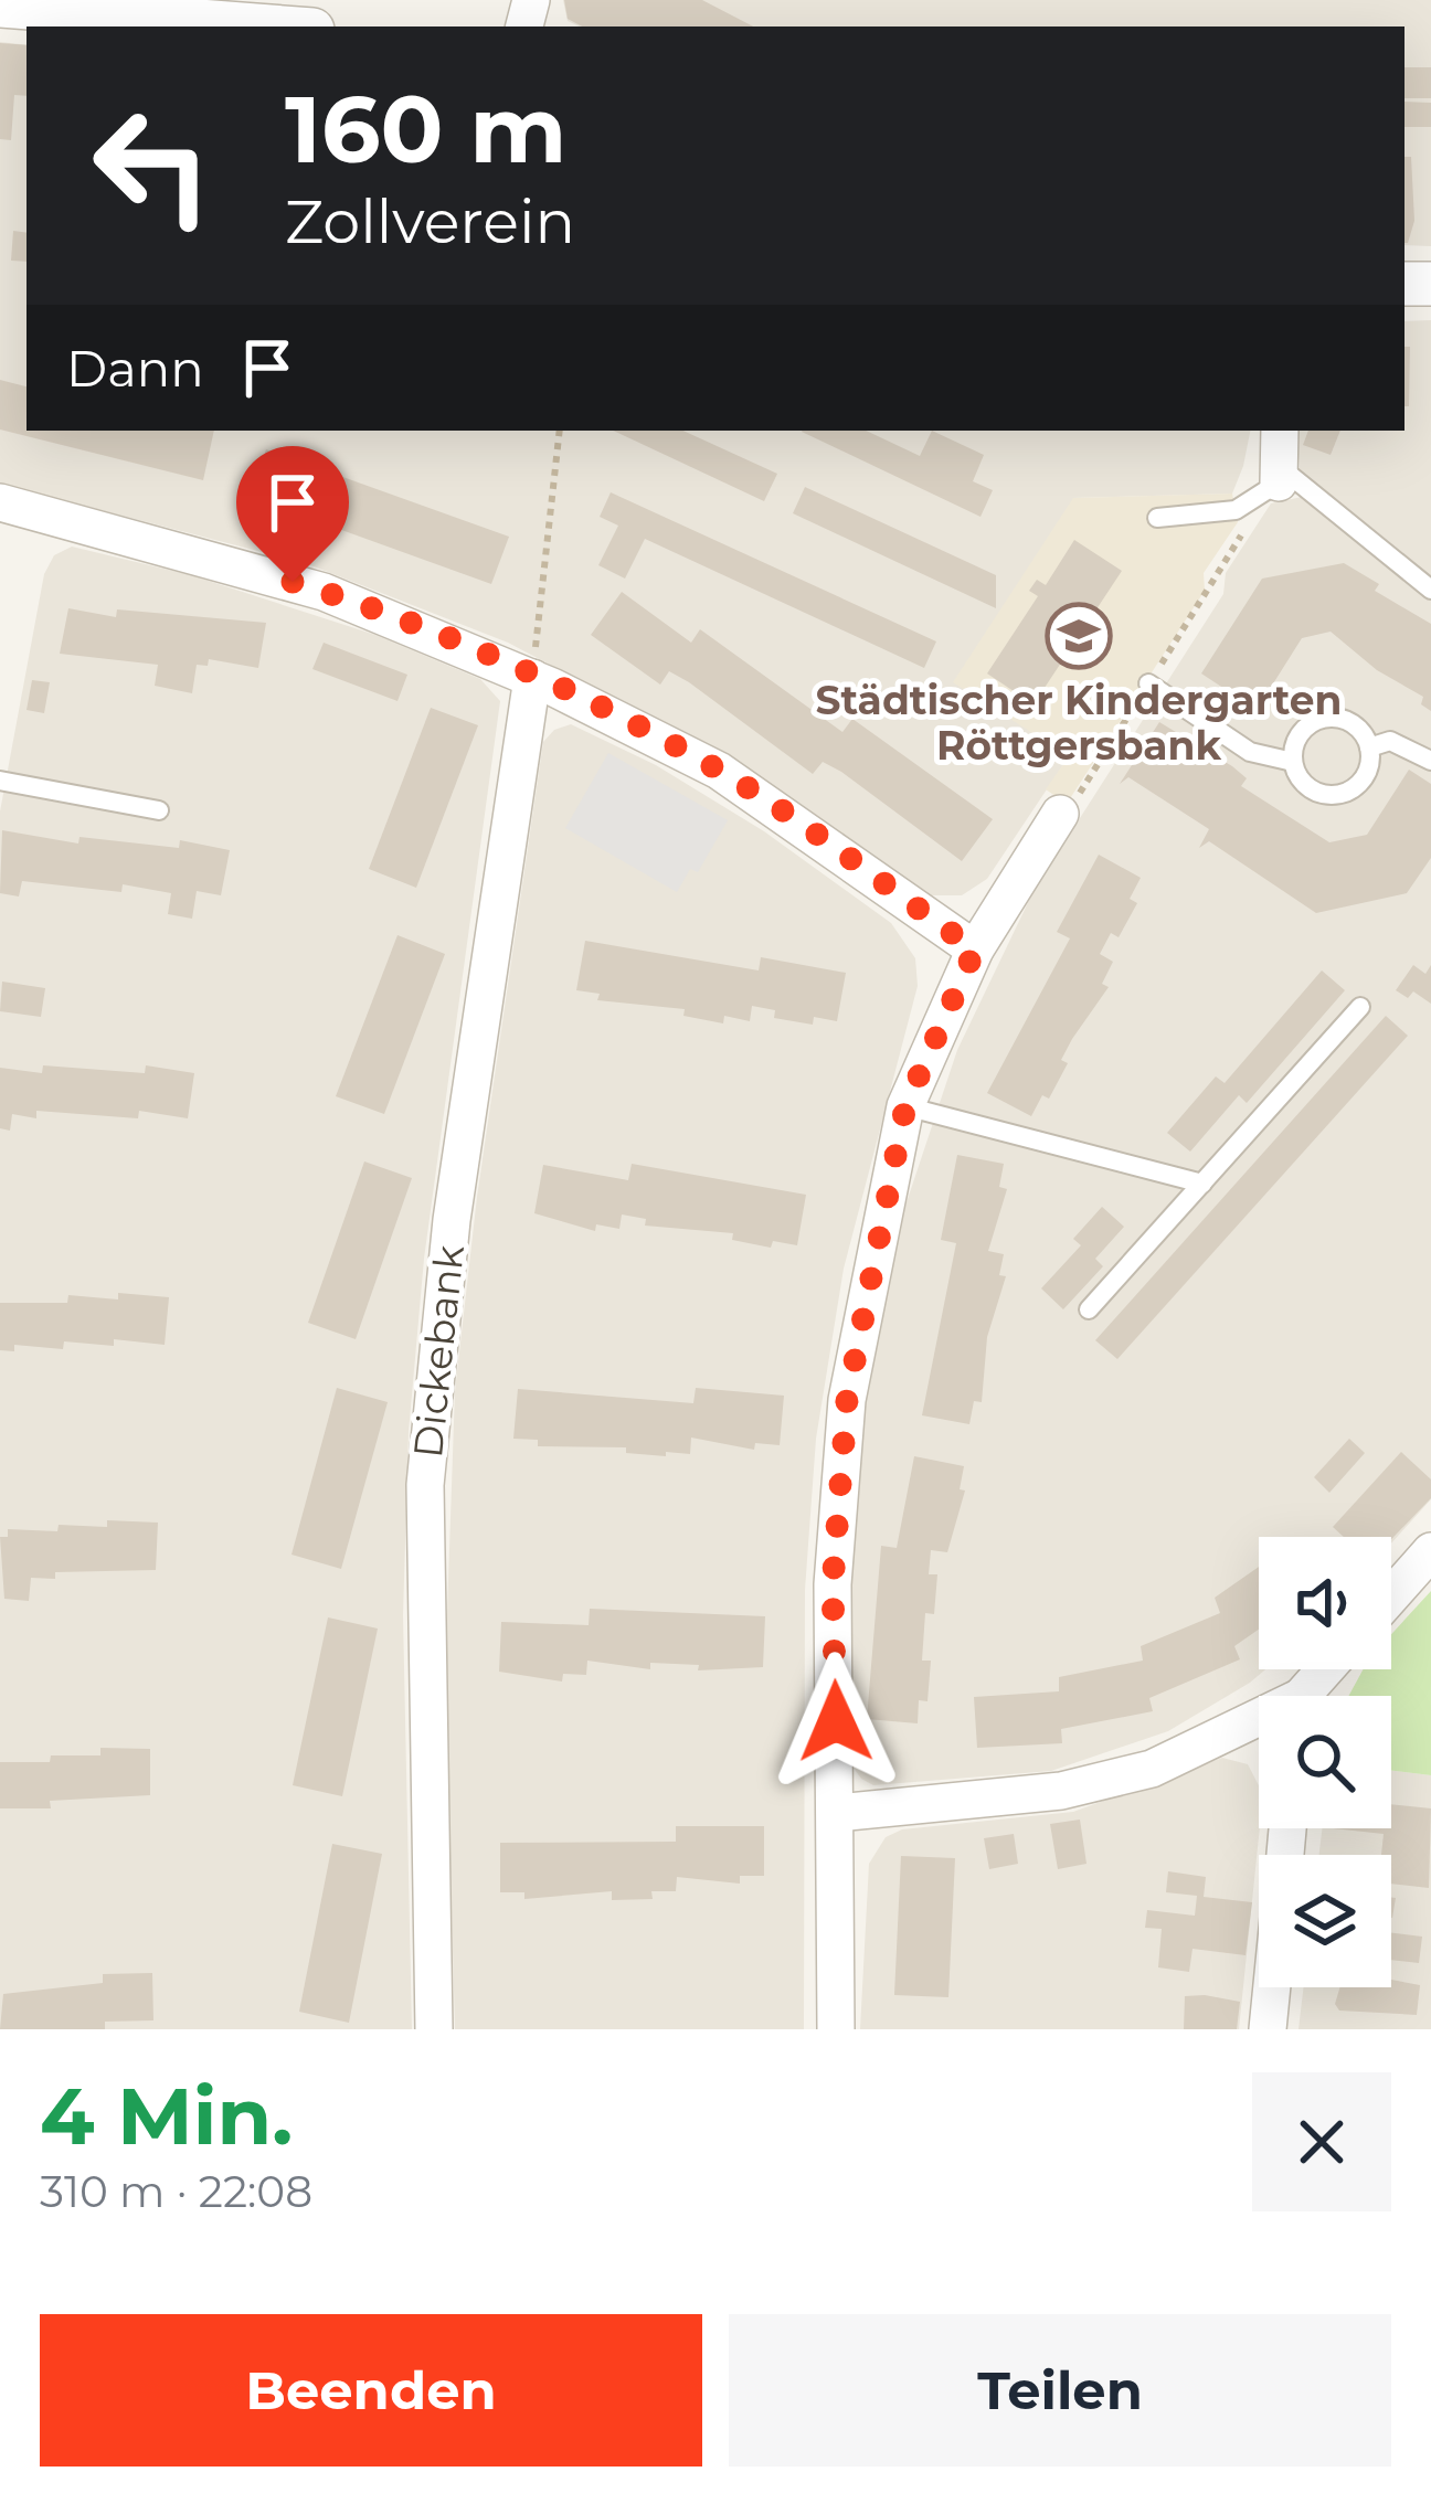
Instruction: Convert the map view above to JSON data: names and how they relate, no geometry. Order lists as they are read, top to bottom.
{
  "streets": {
    "street": ["Dickebank"]
  },
  "places": {
    "school or university": ["Städtischer Kindergarten Röttgersbank"]
  },
  "page": {
    "turn": ["160 m", "Zollverein"],
    "then": "Dann",
    "heading": ["4 Min.", "310 m · 22:08"],
    "buttons": ["Beenden", "Teilen"]
  }
}
